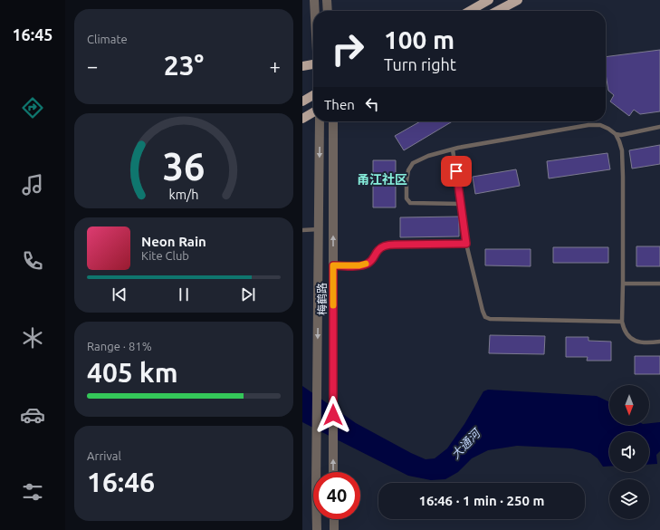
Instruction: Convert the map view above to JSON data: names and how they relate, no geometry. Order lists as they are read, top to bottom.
{
  "streets": {
    "street": ["梅鹤路"]
  },
  "districts": ["甬江社区"],
  "water": ["大通河"],
  "north": "bottom",
  "page": {
    "tabs": "16:45",
    "tile": [
      "Climate",
      ["Range · 81%", "405 km"],
      ["Arrival", "16:46"]
    ],
    "turn": ["100 m", "Turn right"],
    "heat": ["−", "23°", "+"],
    "then": "Then",
    "song": ["Neon Rain", "Kite Club"],
    "limit": "40",
    "trip": "16:46 · 1 min · 250 m",
    "gauge": ["36", "km/h"]
  }
}
